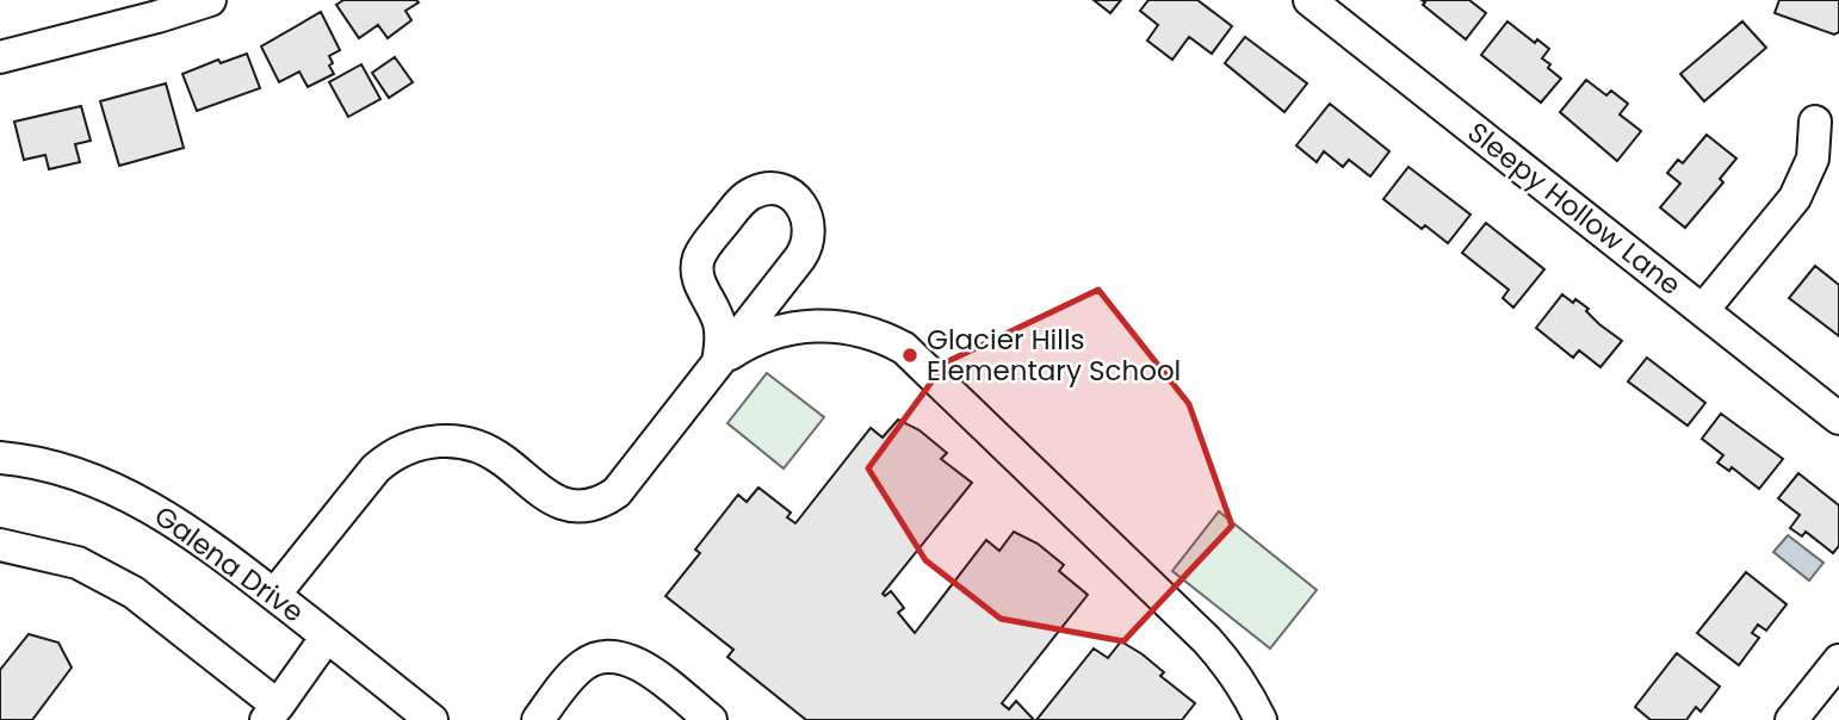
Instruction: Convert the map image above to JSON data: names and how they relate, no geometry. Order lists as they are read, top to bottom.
{
  "streets": {
    "street": ["Sleepy Hollow Lane", "Galena Drive"]
  },
  "places": ["Glacier Hills Elementary School"]
}
